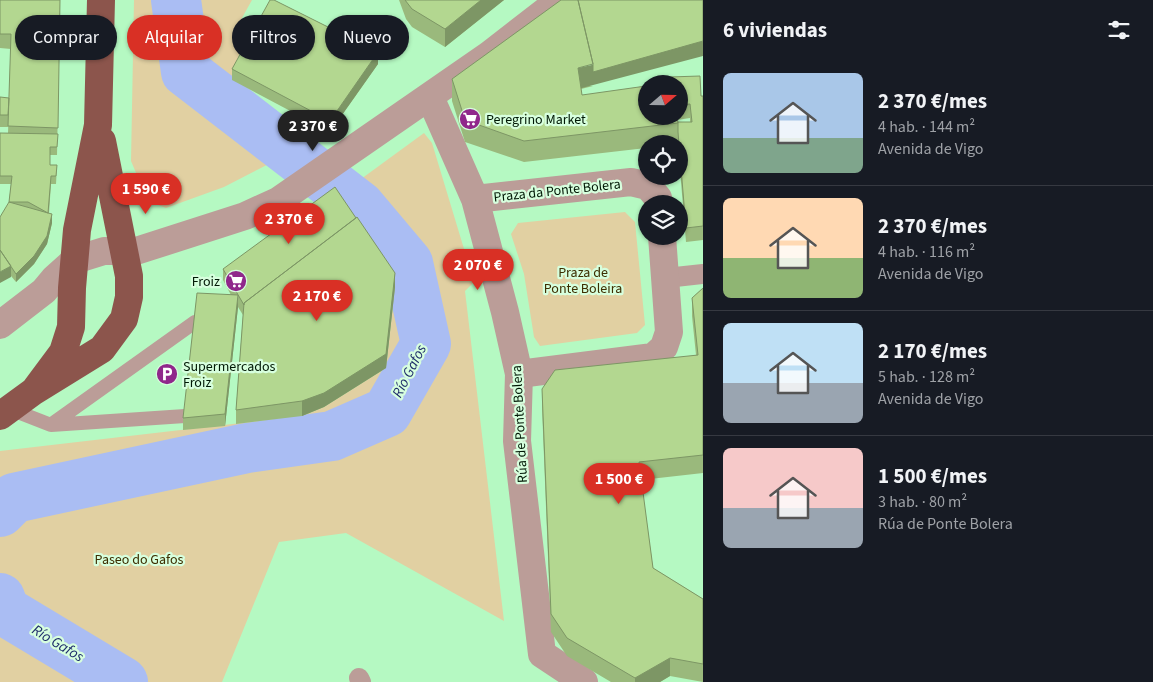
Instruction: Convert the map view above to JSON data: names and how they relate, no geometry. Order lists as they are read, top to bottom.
{
  "streets": {
    "street": ["Praza da Ponte Bolera", "Rúa de Ponte Bolera"]
  },
  "crossings": [
    ["Praza da Ponte Bolera", "Rúa de Ponte Bolera"]
  ],
  "water": ["Río Gafos"],
  "parks": ["Praza de Ponte Boleira", "Paseo do Gafos"],
  "places": {
    "supermarket": ["Peregrino Market", "Froiz"],
    "parking": ["Supermercados Froiz"]
  },
  "north": "right",
  "page": {
    "heading": "6 viviendas",
    "chip": [
      "Comprar",
      "Alquilar",
      "Filtros",
      "Nuevo"
    ],
    "list": [
      {
        "name": "2 370 €/mes",
        "note": "4 hab. · 144 m² · Avenida de Vigo"
      },
      {
        "name": "2 370 €/mes",
        "note": "4 hab. · 116 m² · Avenida de Vigo"
      },
      {
        "name": "2 170 €/mes",
        "note": "5 hab. · 128 m² · Avenida de Vigo"
      },
      {
        "name": "1 500 €/mes",
        "note": "3 hab. · 80 m² · Rúa de Ponte Bolera"
      }
    ],
    "price": [
      "2 370 €",
      "1 590 €",
      "2 370 €",
      "2 070 €",
      "2 170 €",
      "1 500 €"
    ]
  }
}
